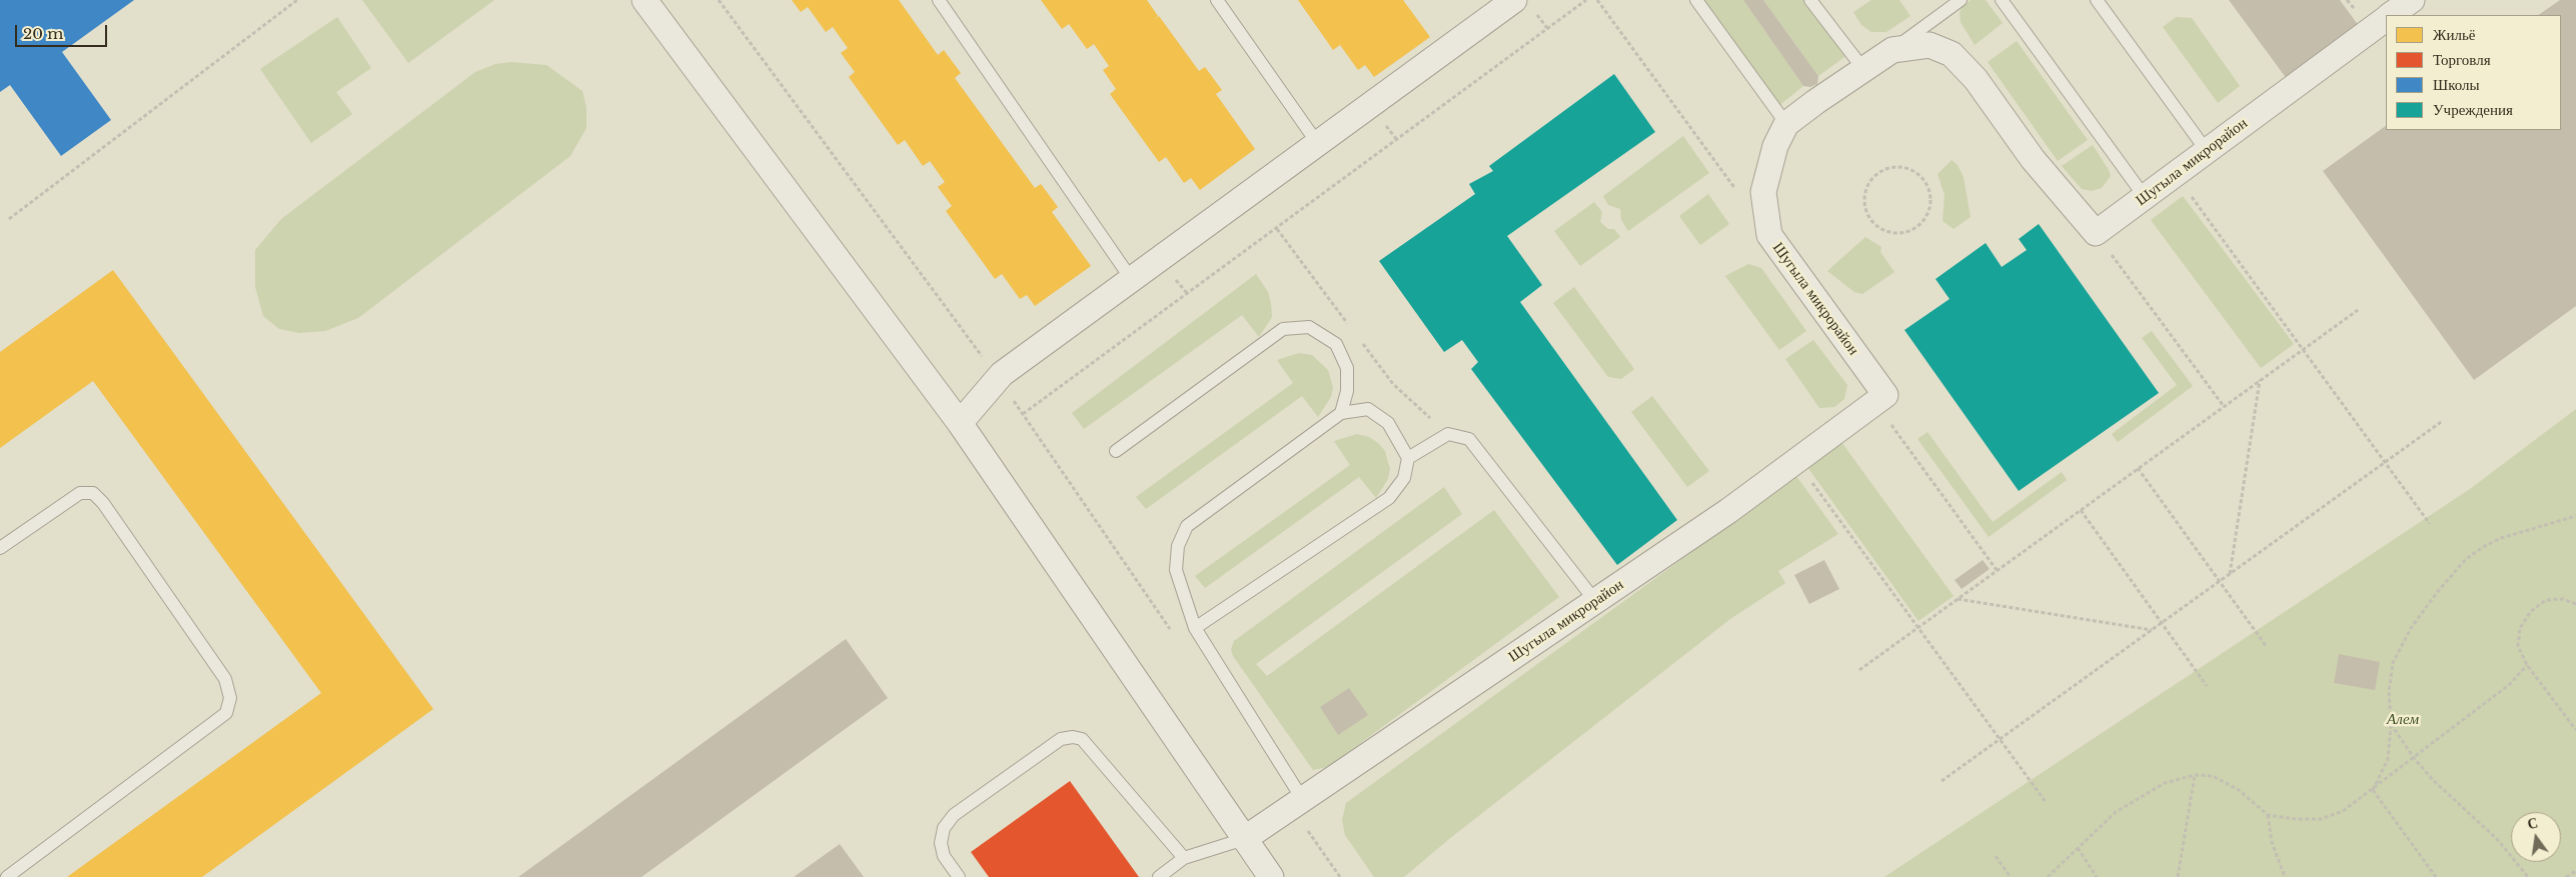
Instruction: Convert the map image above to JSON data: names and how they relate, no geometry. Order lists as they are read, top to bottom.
{
  "streets": {
    "street": ["Шугыла микрорайон"]
  },
  "parks": ["Алем"],
  "legend": [
    "Жильё",
    "Торговля",
    "Школы",
    "Учреждения"
  ],
  "scale_bar": "20 m",
  "north": "top"
}
